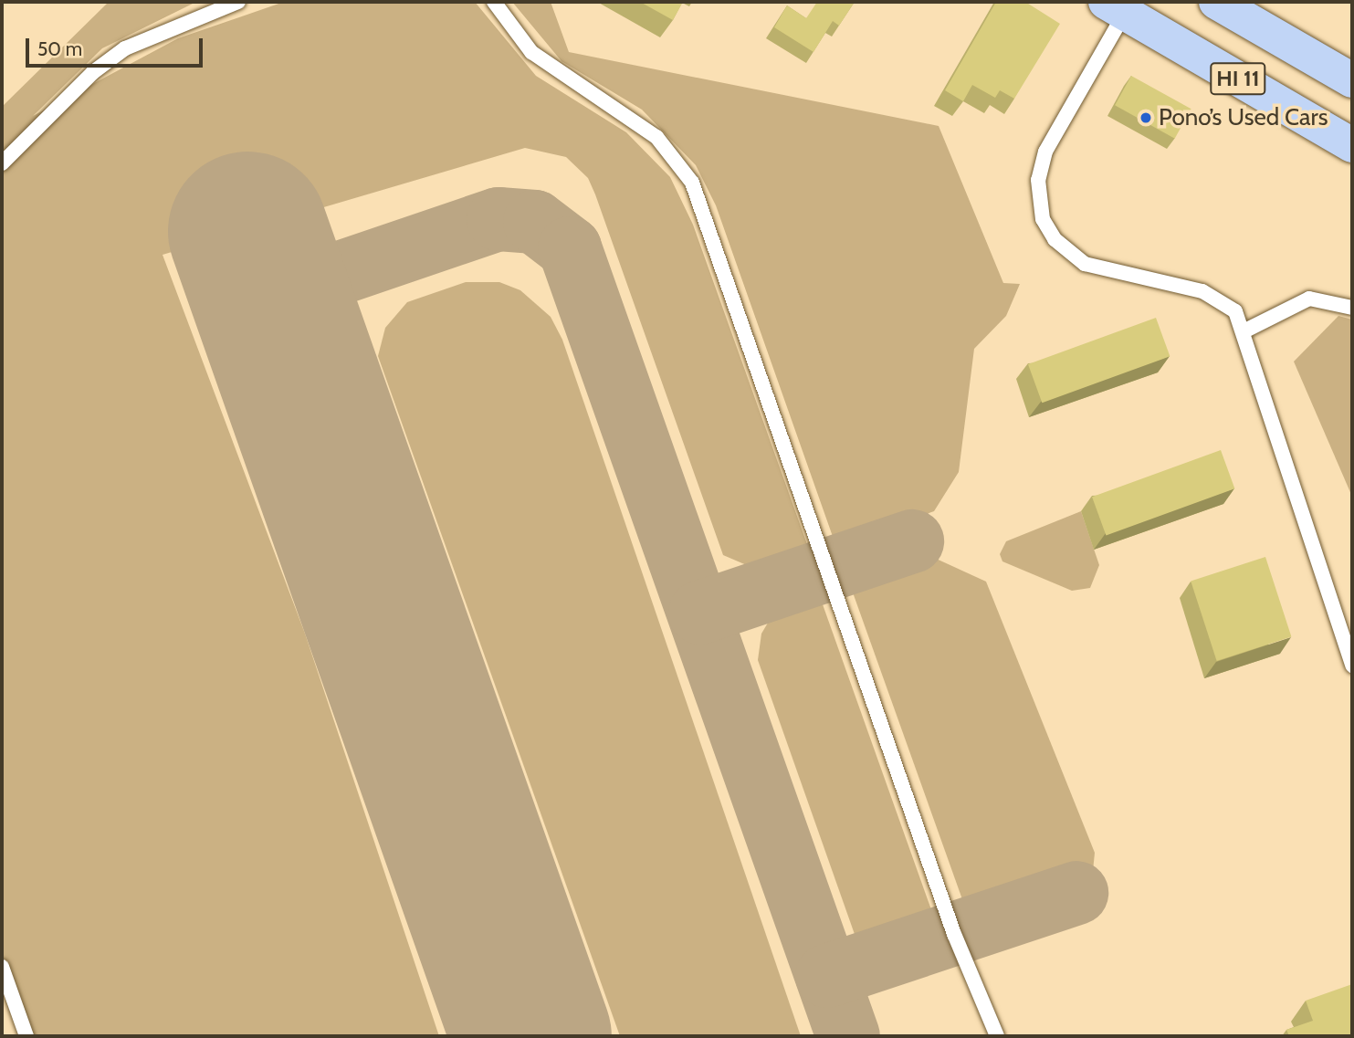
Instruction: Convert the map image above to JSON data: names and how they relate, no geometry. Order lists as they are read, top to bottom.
{
  "streets": {
    "highway": ["HI 11"]
  },
  "places": ["Pono’s Used Cars"],
  "scale_bar": "50 m"
}
